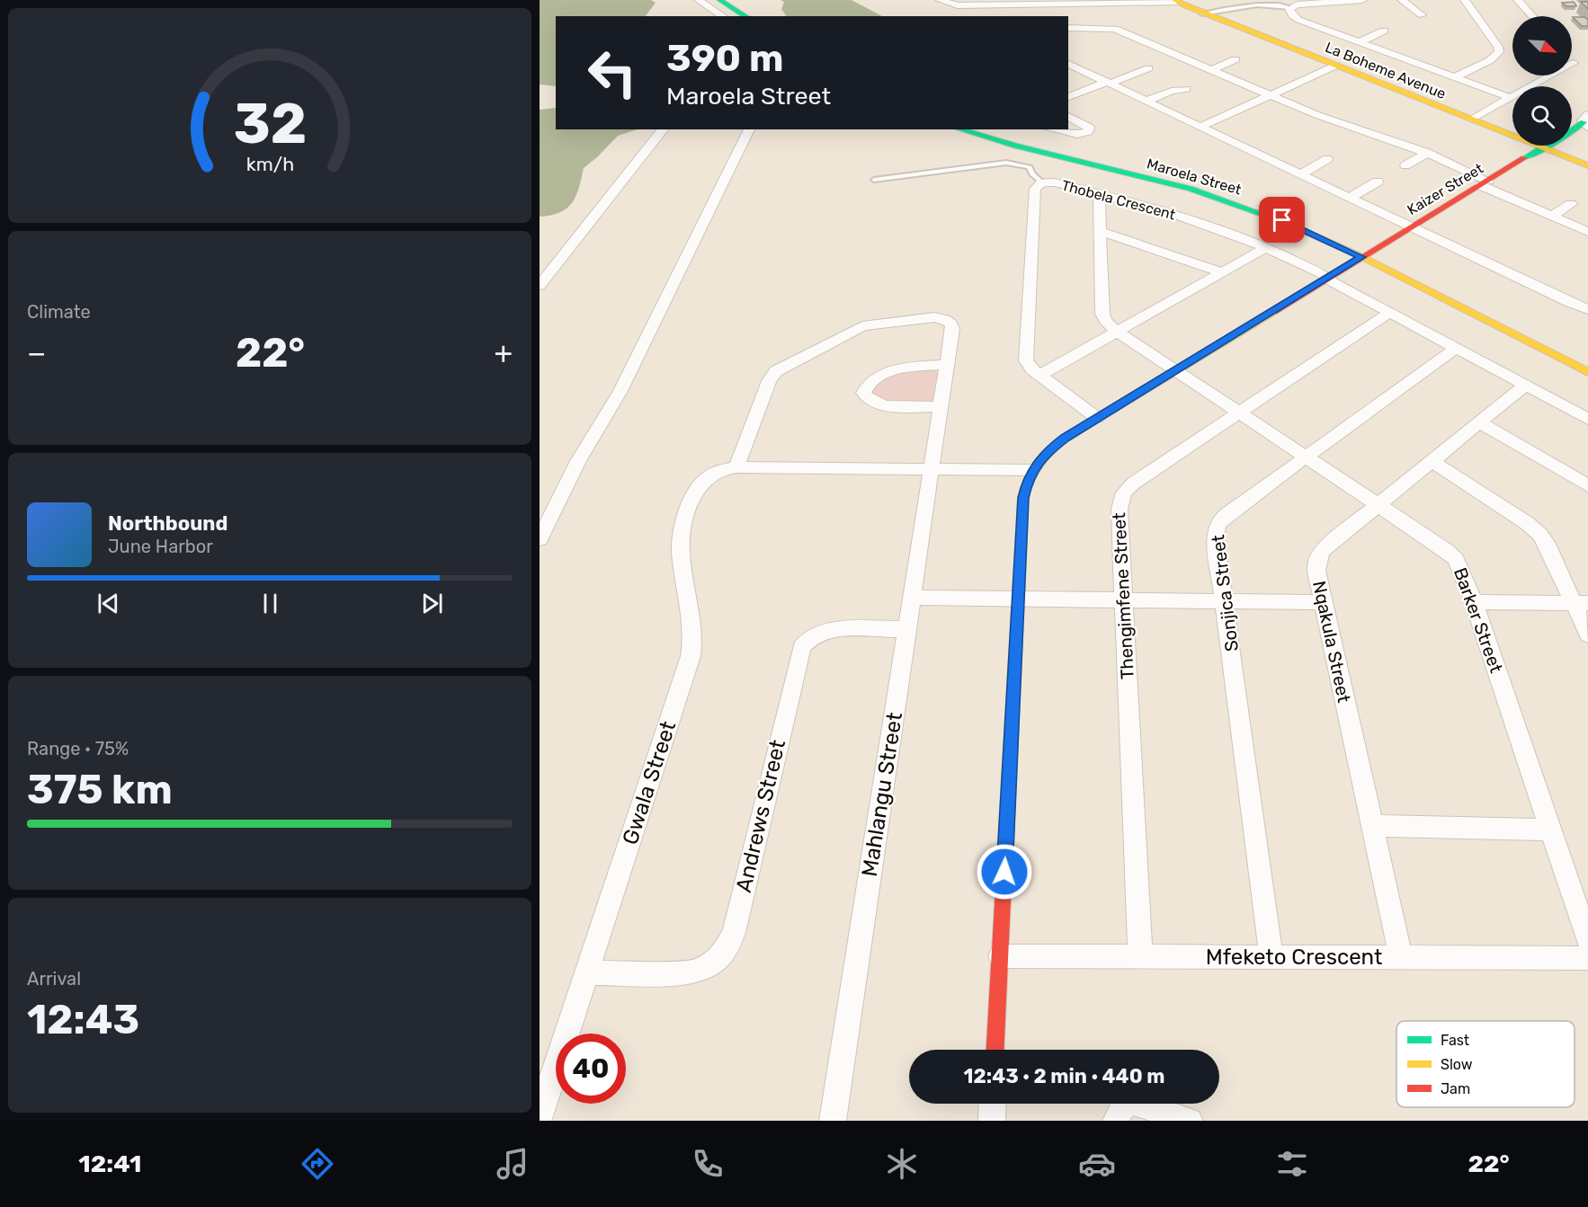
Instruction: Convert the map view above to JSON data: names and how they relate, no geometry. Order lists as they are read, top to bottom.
{
  "streets": {
    "street": [
      "La Boheme Avenue",
      "Maroela Street",
      "Kaizer Street",
      "Thobela Crescent",
      "Sonjica Street",
      "Thengimfene Street",
      "Barker Street",
      "Nqakula Street",
      "Gwala Street",
      "Mahlangu Street",
      "Andrews Street",
      "Mfeketo Crescent"
    ]
  },
  "crossings": [
    ["La Boheme Avenue", "Kaizer Street"],
    ["Maroela Street", "Kaizer Street"],
    ["Kaizer Street", "Thobela Crescent"],
    ["Kaizer Street", "Barker Street"],
    ["Kaizer Street", "Gwala Street"],
    ["Sonjica Street", "Barker Street"],
    ["Sonjica Street", "Mfeketo Crescent"],
    ["Thengimfene Street", "Barker Street"],
    ["Thengimfene Street", "Mfeketo Crescent"],
    ["Barker Street", "Nqakula Street"],
    ["Nqakula Street", "Mfeketo Crescent"],
    ["Gwala Street", "Mahlangu Street"],
    ["Gwala Street", "Andrews Street"],
    ["Mahlangu Street", "Andrews Street"]
  ],
  "legend": ["Fast", "Slow", "Jam"],
  "north": "bottom right",
  "page": {
    "turn": ["390 m", "Maroela Street"],
    "tile": [
      "Climate",
      ["Range · 75%", "375 km"],
      ["Arrival", "12:43"]
    ],
    "heat": ["−", "22°", "+"],
    "song": ["Northbound", "June Harbor"],
    "limit": "40",
    "trip": "12:43 · 2 min · 440 m",
    "tabs": ["12:41", "22°"],
    "gauge": ["32", "km/h"]
  }
}
